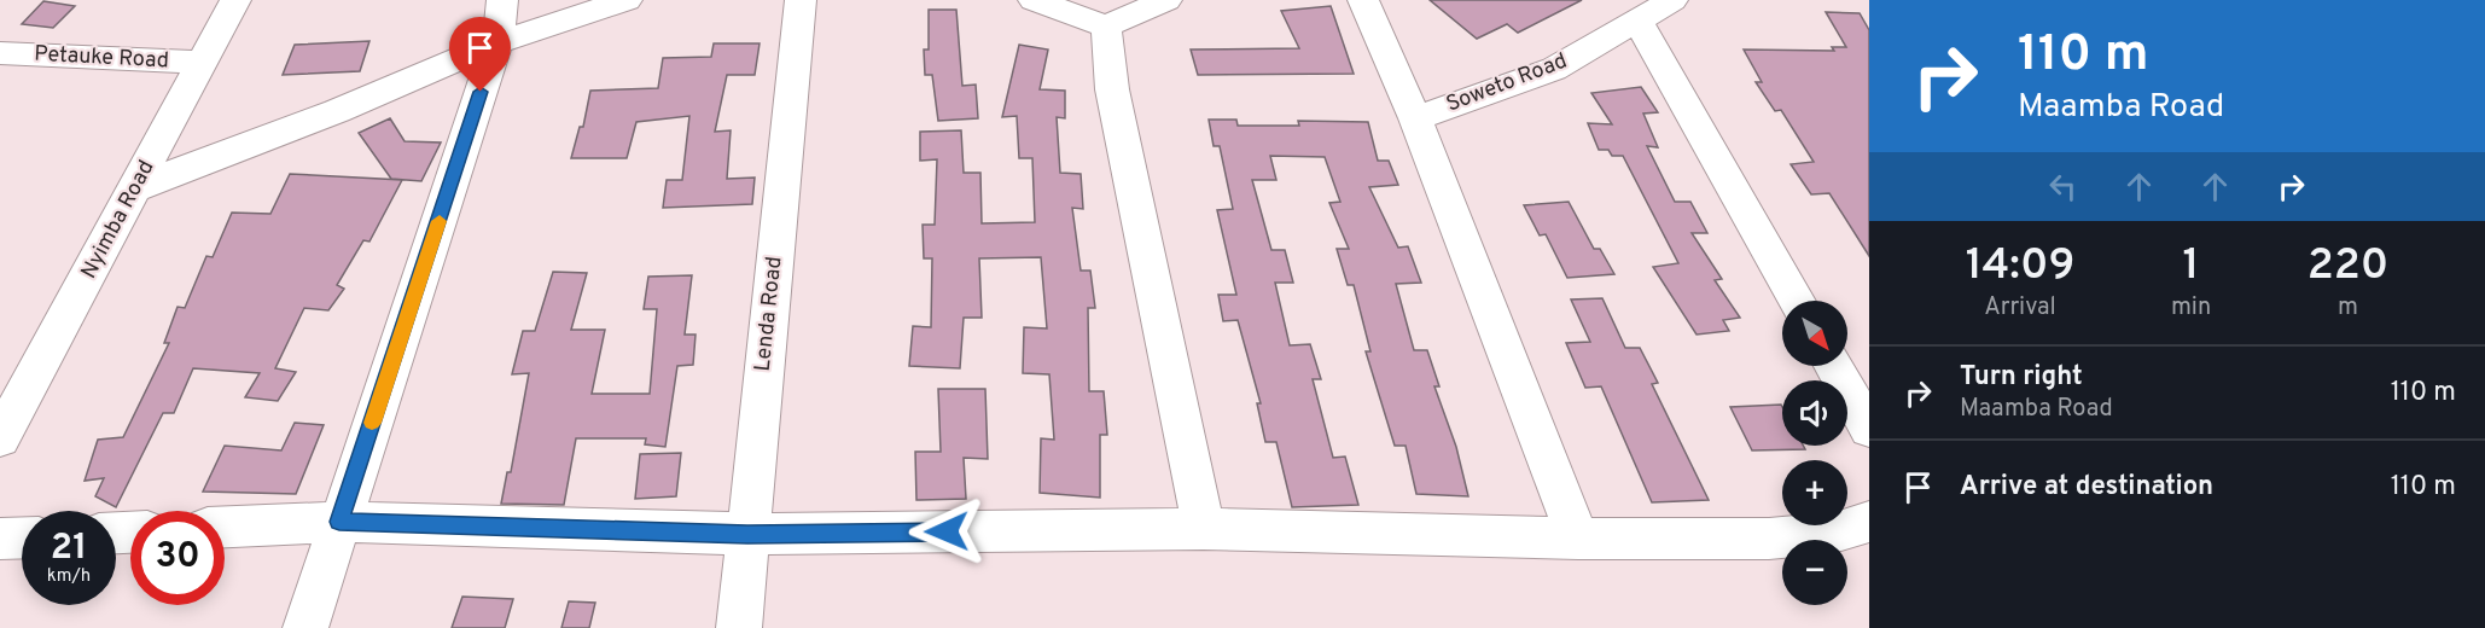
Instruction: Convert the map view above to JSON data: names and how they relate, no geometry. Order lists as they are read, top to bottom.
{
  "streets": {
    "street": [
      "Petauke Road",
      "Soweto Road",
      "Nyimba Road",
      "Lenda Road"
    ]
  },
  "crossings": [
    ["Petauke Road", "Nyimba Road"]
  ],
  "north": "bottom right",
  "page": {
    "turn": ["110 m", "Maamba Road"],
    "eta": [
      "14:09",
      "Arrival",
      "1",
      "min",
      "220",
      "m"
    ],
    "map_buttons": ["+", "−"],
    "list": [
      {
        "name": "Turn right",
        "note": "Maamba Road",
        "value": "110 m"
      },
      {
        "name": "Arrive at destination",
        "value": "110 m"
      }
    ],
    "speed": "21 km/h",
    "limit": "30"
  }
}
